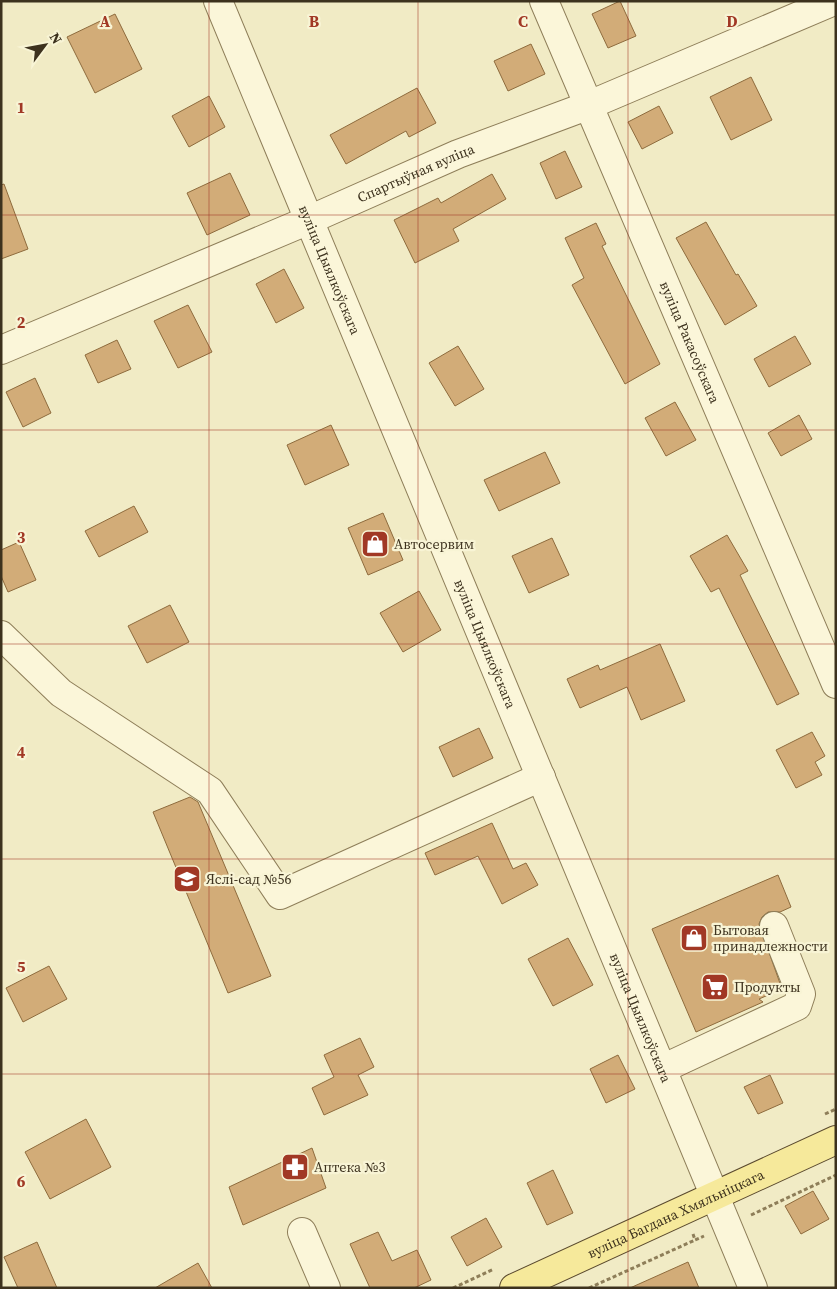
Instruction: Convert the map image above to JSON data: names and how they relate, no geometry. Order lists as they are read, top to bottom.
{
  "streets": {
    "main road": ["вуліца Багдана Хмяльніцкага"],
    "street": ["Спартыўная вуліца", "вуліца Цыялкоўскага", "вуліца Ракасоўскага"]
  },
  "crossings": [
    ["Спартыўная вуліца", "вуліца Цыялкоўскага"],
    ["Спартыўная вуліца", "вуліца Ракасоўскага"],
    ["вуліца Цыялкоўскага", "вуліца Багдана Хмяльніцкага"]
  ],
  "places": {
    "shop": ["Автосервим", "Бытовая принадлежности"],
    "school or university": ["Яслі-сад №56"],
    "supermarket": ["Продукты"],
    "pharmacy": ["Аптека №3"]
  },
  "north": "top right",
  "grid": {
    "columns": [
      "A",
      "B",
      "C",
      "D"
    ],
    "rows": [
      "1",
      "2",
      "3",
      "4",
      "5",
      "6"
    ]
  }
}
